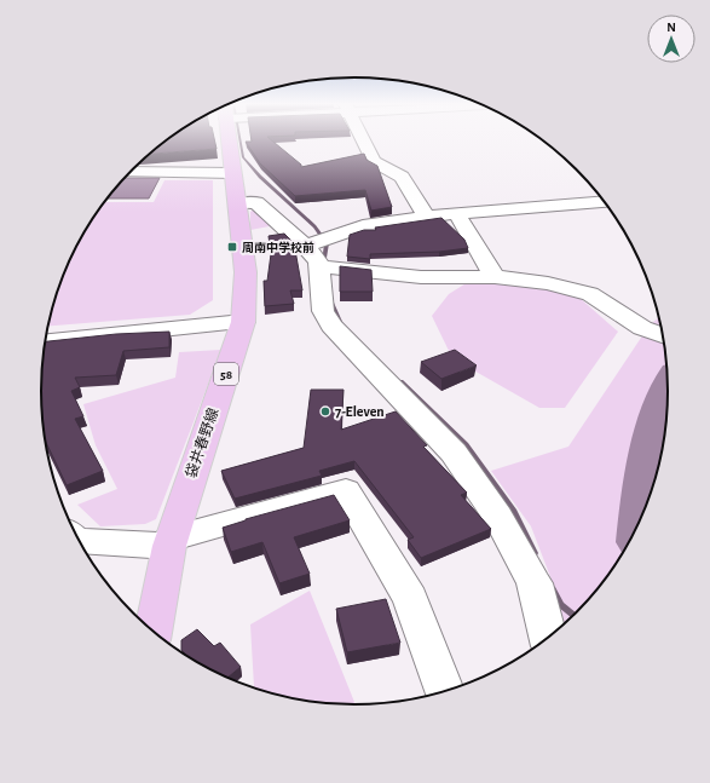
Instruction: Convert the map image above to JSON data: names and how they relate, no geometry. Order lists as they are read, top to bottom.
{
  "streets": {
    "main road": ["58", "袋井春野線"]
  },
  "places": {
    "transit": ["周南中学校前"],
    "other": ["7-Eleven"]
  },
  "north": "top"
}
